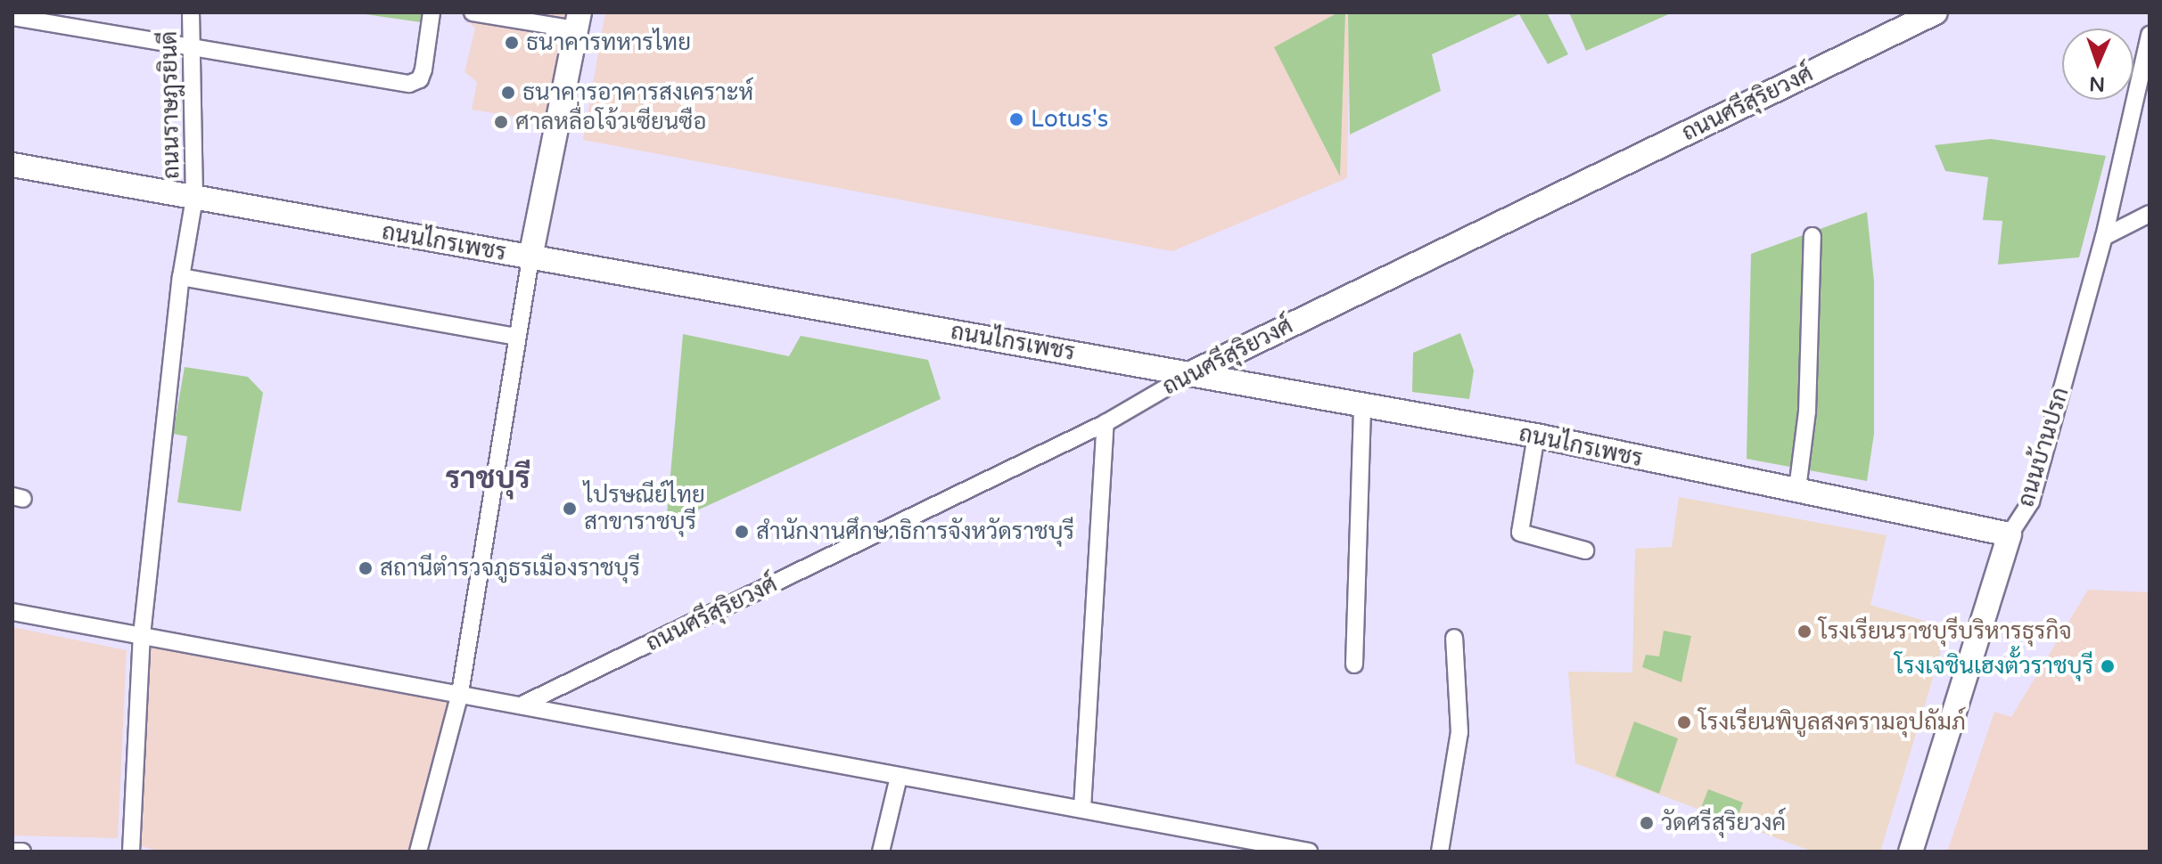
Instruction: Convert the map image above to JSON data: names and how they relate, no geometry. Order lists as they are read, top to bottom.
{
  "streets": {
    "main road": ["ถนนศรีสุริยวงศ์", "ถนนไกรเพชร", "ถนนบ้านปรก"],
    "street": ["ถนนราษฎรยินดี"]
  },
  "crossings": [
    ["ถนนศรีสุริยวงศ์", "ถนนไกรเพชร"],
    ["ถนนราษฎรยินดี", "ถนนไกรเพชร"],
    ["ถนนไกรเพชร", "ถนนบ้านปรก"]
  ],
  "districts": ["ราชบุรี"],
  "places": [
    "ธนาคารทหารไทย",
    "ธนาคารอาคารสงเคราะห์",
    "Lotus's",
    "ศาลหลื่อโจ้วเซียนซือ",
    "ไปรษณีย์ไทย สาขาราชบุรี",
    "สำนักงานศึกษาธิการจังหวัดราชบุรี",
    "สถานีตำรวจภูธรเมืองราชบุรี",
    "โรงเรียนราชบุรีบริหารธุรกิจ",
    "โรงเจชินเฮงตั้วราชบุรี",
    "โรงเรียนพิบูลสงครามอุปถัมภ์",
    "วัดศรีสุริยวงค์"
  ],
  "north": "bottom"
}
